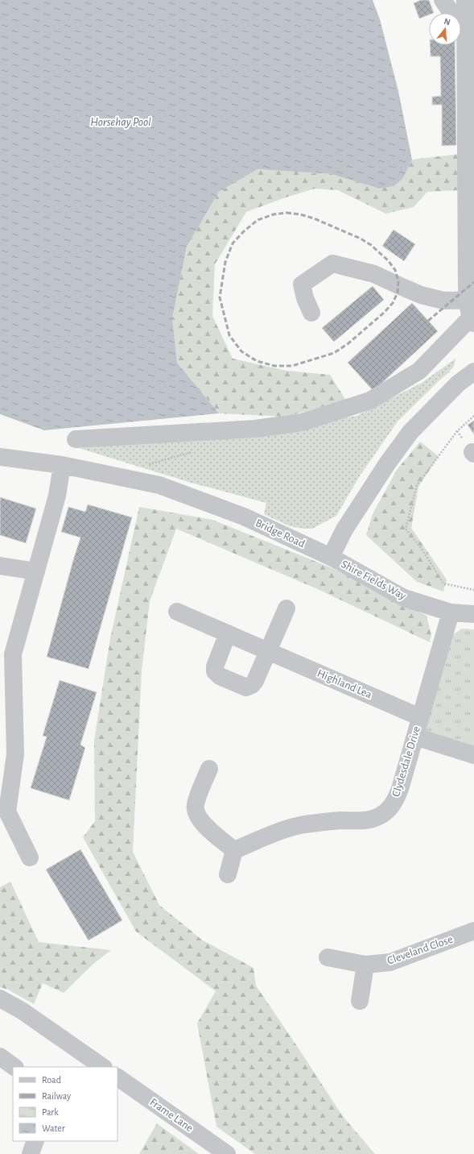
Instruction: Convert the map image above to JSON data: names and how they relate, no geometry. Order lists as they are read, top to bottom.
{
  "streets": {
    "street": [
      "Bridge Road",
      "Shire Fields Way",
      "Highland Lea",
      "Clydesdale Drive",
      "Cleveland Close",
      "Frame Lane"
    ]
  },
  "crossings": [
    ["Bridge Road", "Shire Fields Way"],
    ["Shire Fields Way", "Clydesdale Drive"],
    ["Highland Lea", "Clydesdale Drive"]
  ],
  "water": ["Horsehay Pool"],
  "legend": [
    "Road",
    "Railway",
    "Park",
    "Water"
  ],
  "north": "top"
}
